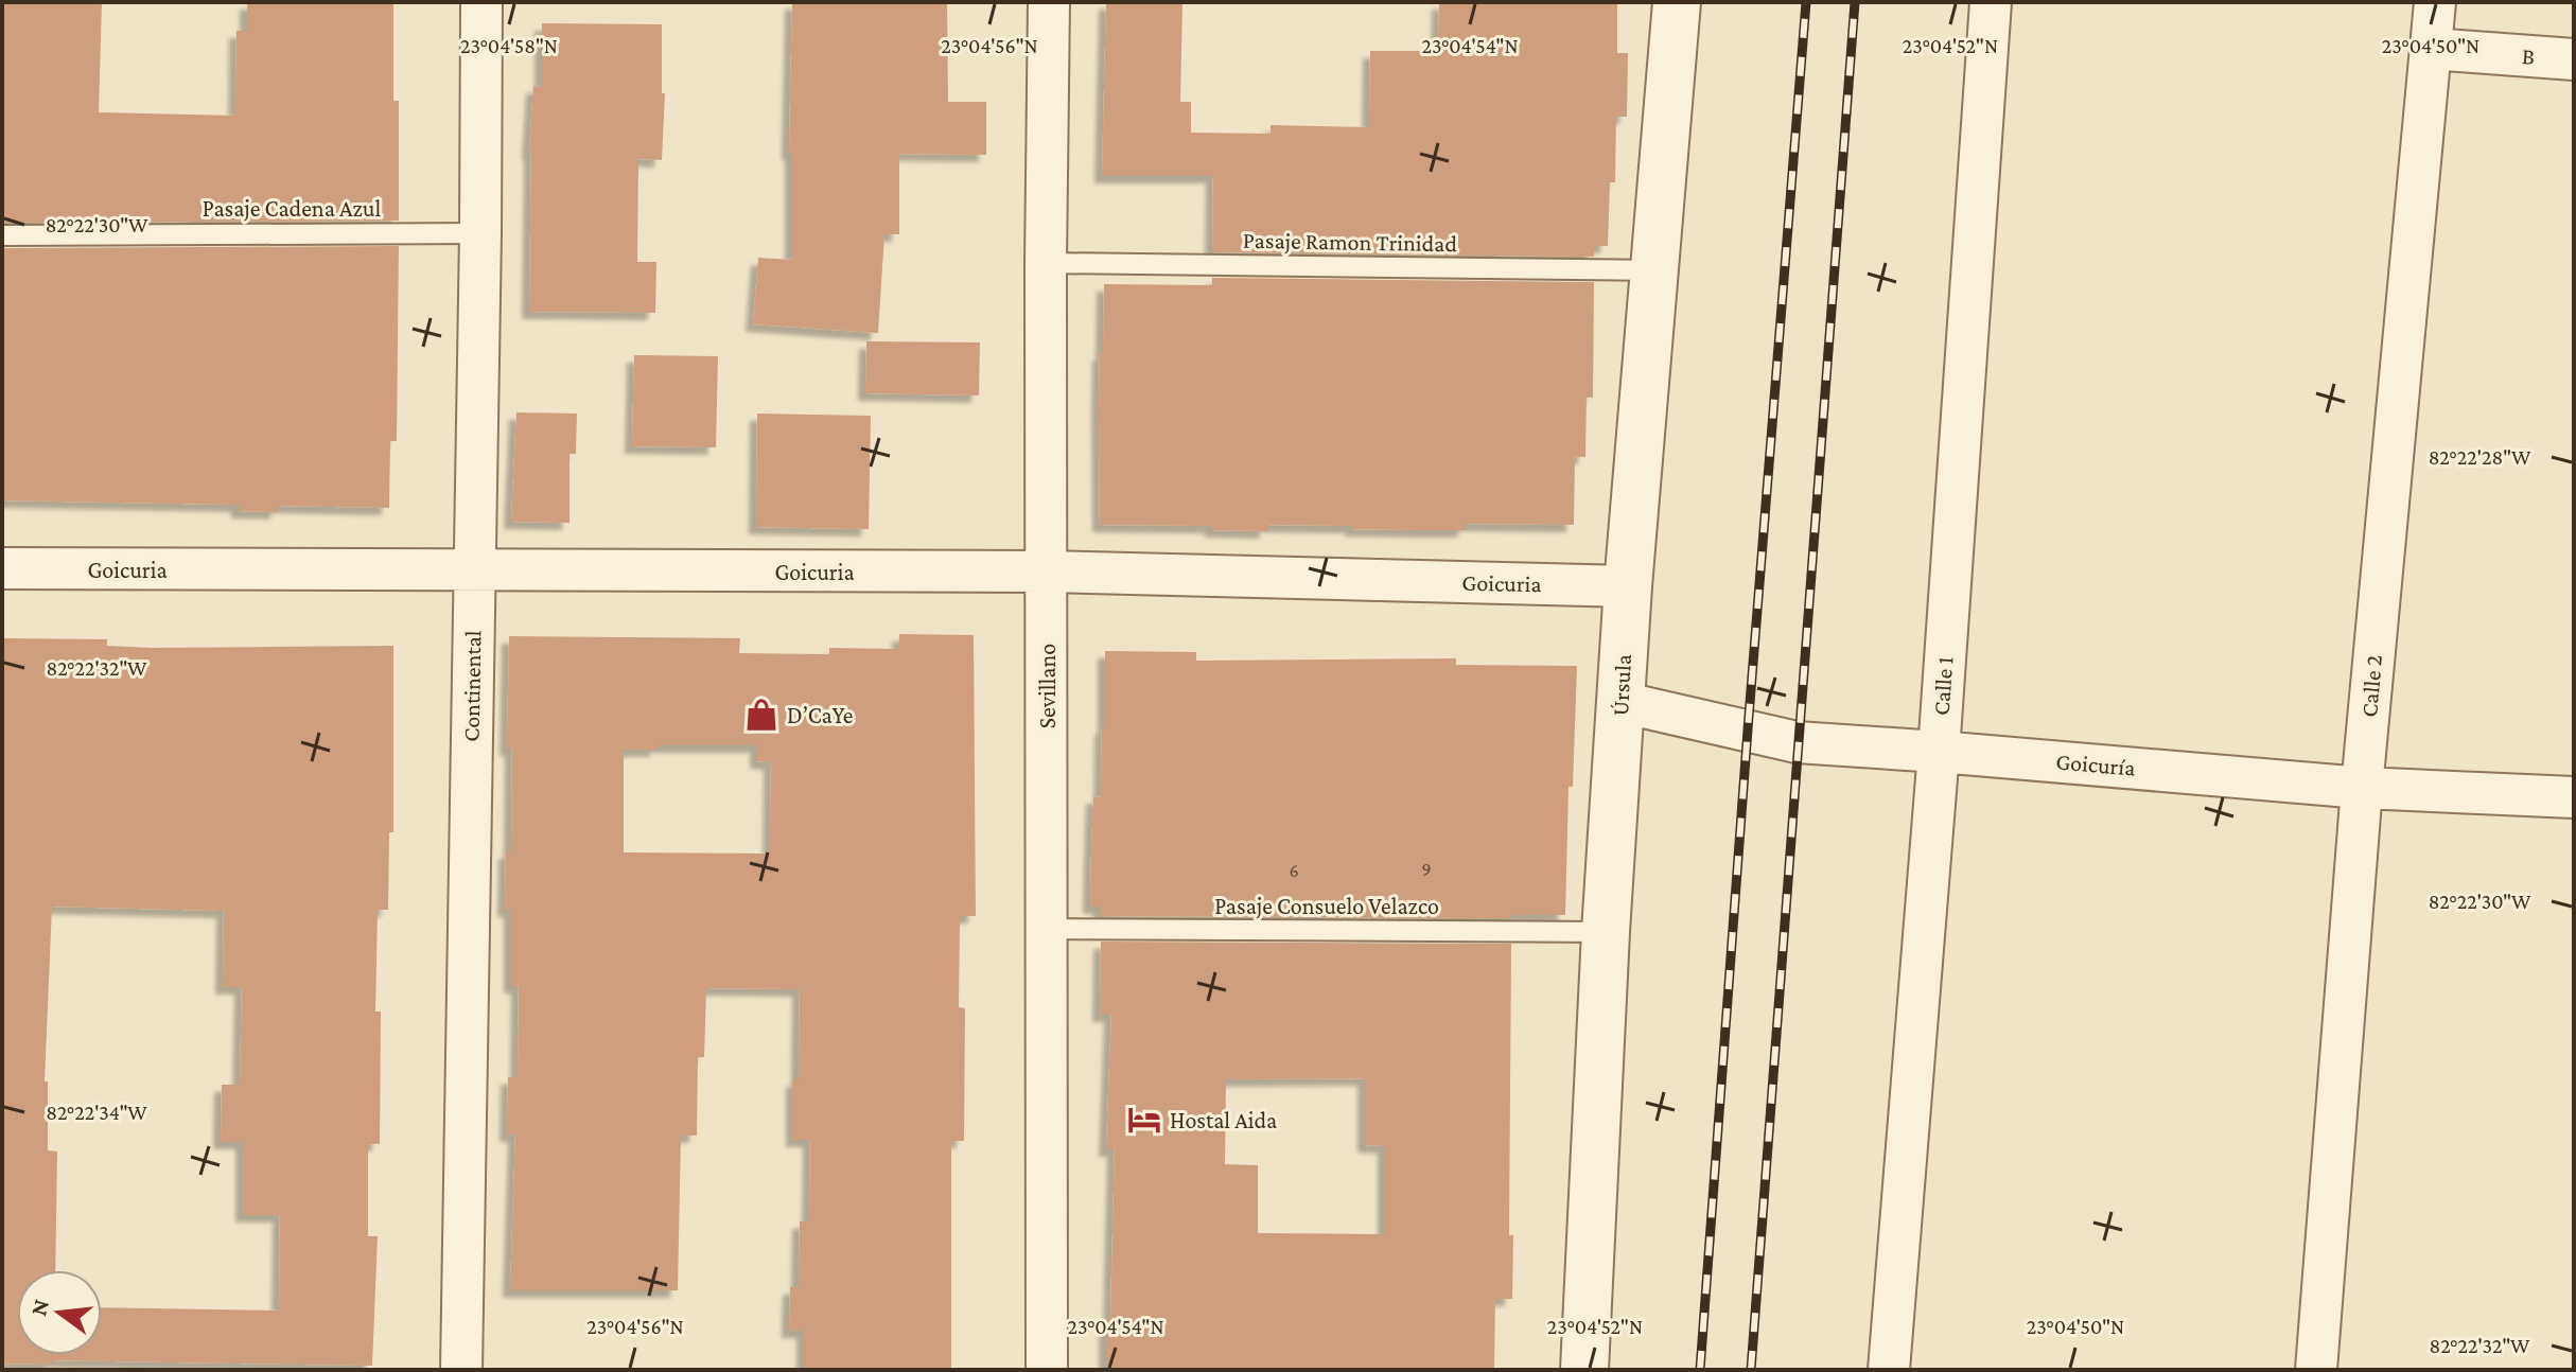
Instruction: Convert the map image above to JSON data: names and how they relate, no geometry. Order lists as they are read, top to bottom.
{
  "streets": {
    "street": [
      "B",
      "Goicuria",
      "Úrsula",
      "Continental",
      "Sevillano",
      "Calle 1",
      "Calle 2",
      "Goicuría"
    ],
    "lane": ["Pasaje Cadena Azul", "Pasaje Ramon Trinidad", "Pasaje Consuelo Velazco"]
  },
  "crossings": [
    ["B", "Calle 2"],
    ["Pasaje Cadena Azul", "Continental"],
    ["Pasaje Ramon Trinidad", "Úrsula"],
    ["Pasaje Ramon Trinidad", "Sevillano"],
    ["Goicuria", "Úrsula"],
    ["Goicuria", "Continental"],
    ["Goicuria", "Sevillano"],
    ["Úrsula", "Goicuría"],
    ["Úrsula", "Pasaje Consuelo Velazco"],
    ["Sevillano", "Pasaje Consuelo Velazco"],
    ["Calle 1", "Goicuría"],
    ["Calle 2", "Goicuría"]
  ],
  "places": {
    "shop": ["D’CaYe"],
    "hotel": ["Hostal Aida"]
  },
  "house_numbers": ["9", "6"],
  "north": "left",
  "coordinates": [
    "23°04'58\"N",
    "23°04'56\"N",
    "23°04'54\"N",
    "23°04'52\"N",
    "23°04'50\"N",
    "82°22'30\"W",
    "82°22'28\"W",
    "82°22'32\"W",
    "82°22'34\"W"
  ]
}
